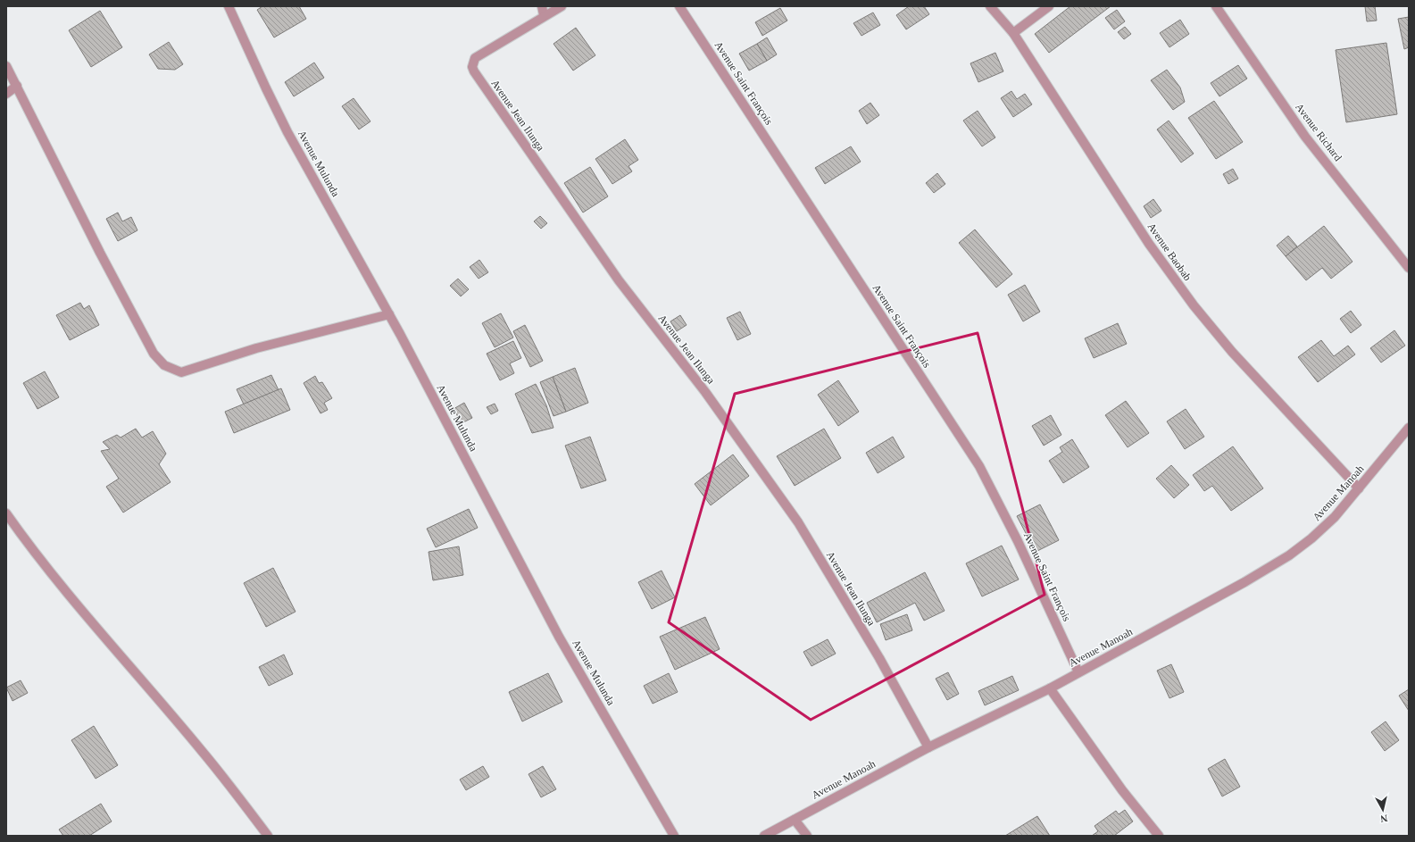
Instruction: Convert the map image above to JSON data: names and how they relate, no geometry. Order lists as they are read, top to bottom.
{
  "streets": {
    "street": [
      "Avenue Saint François",
      "Avenue Jean Ilunga",
      "Avenue Richard",
      "Avenue Mulunda",
      "Avenue Baobab",
      "Avenue Manoah"
    ]
  },
  "crossings": [
    ["Avenue Saint François", "Avenue Manoah"],
    ["Avenue Jean Ilunga", "Avenue Manoah"],
    ["Avenue Baobab", "Avenue Manoah"]
  ],
  "north": "bottom"
}
